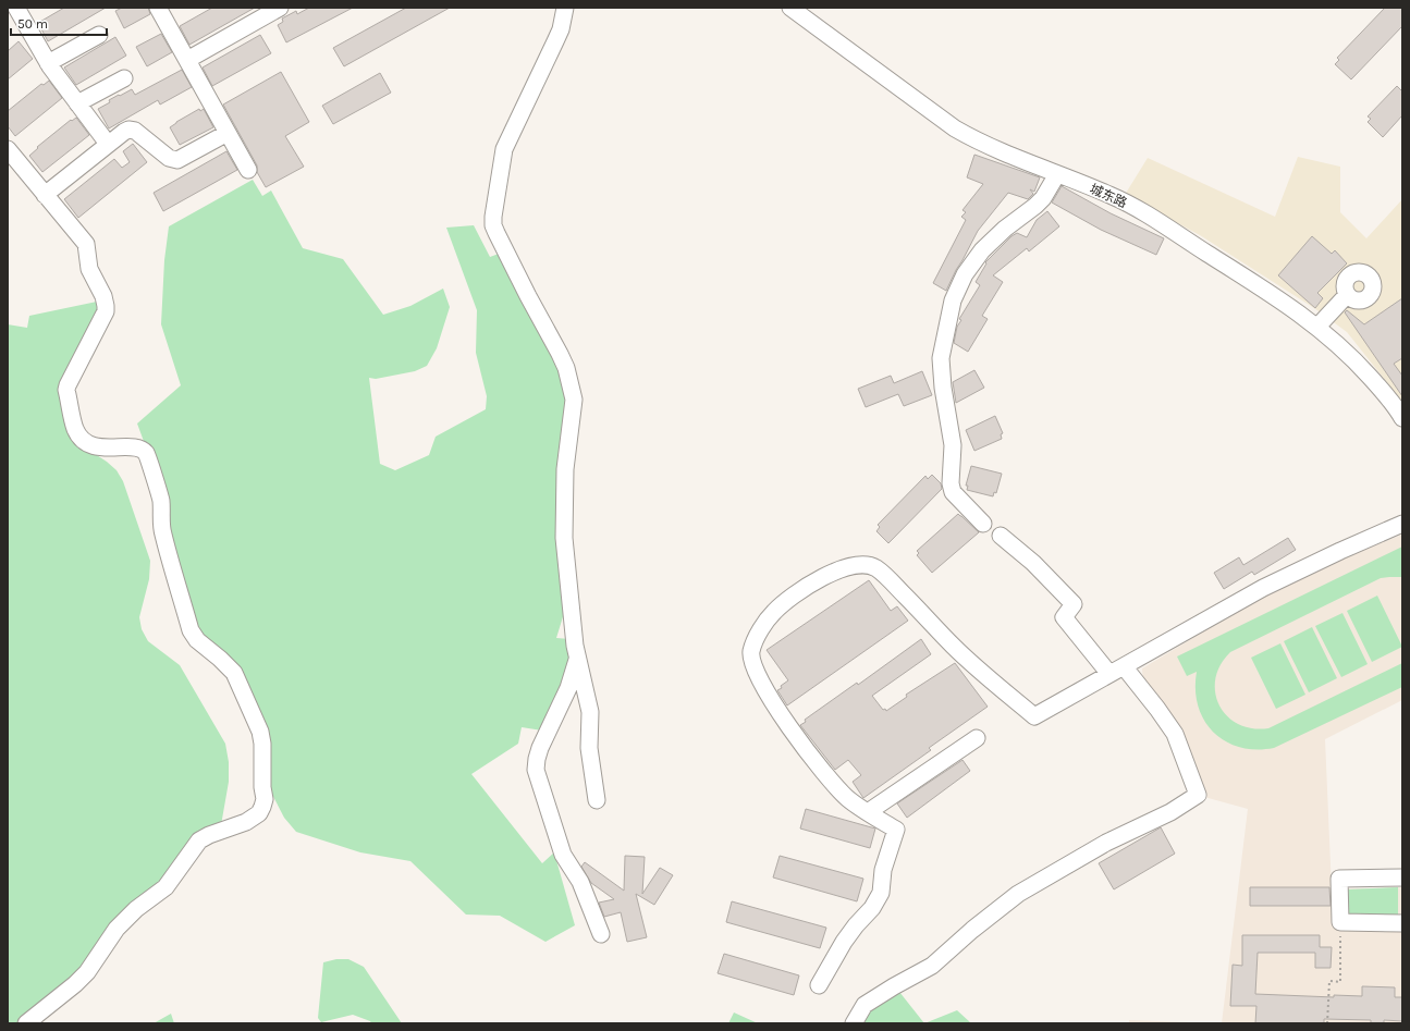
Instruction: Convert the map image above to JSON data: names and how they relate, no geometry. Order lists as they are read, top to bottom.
{
  "streets": {
    "street": ["城东路"]
  },
  "scale_bar": "50 m"
}
